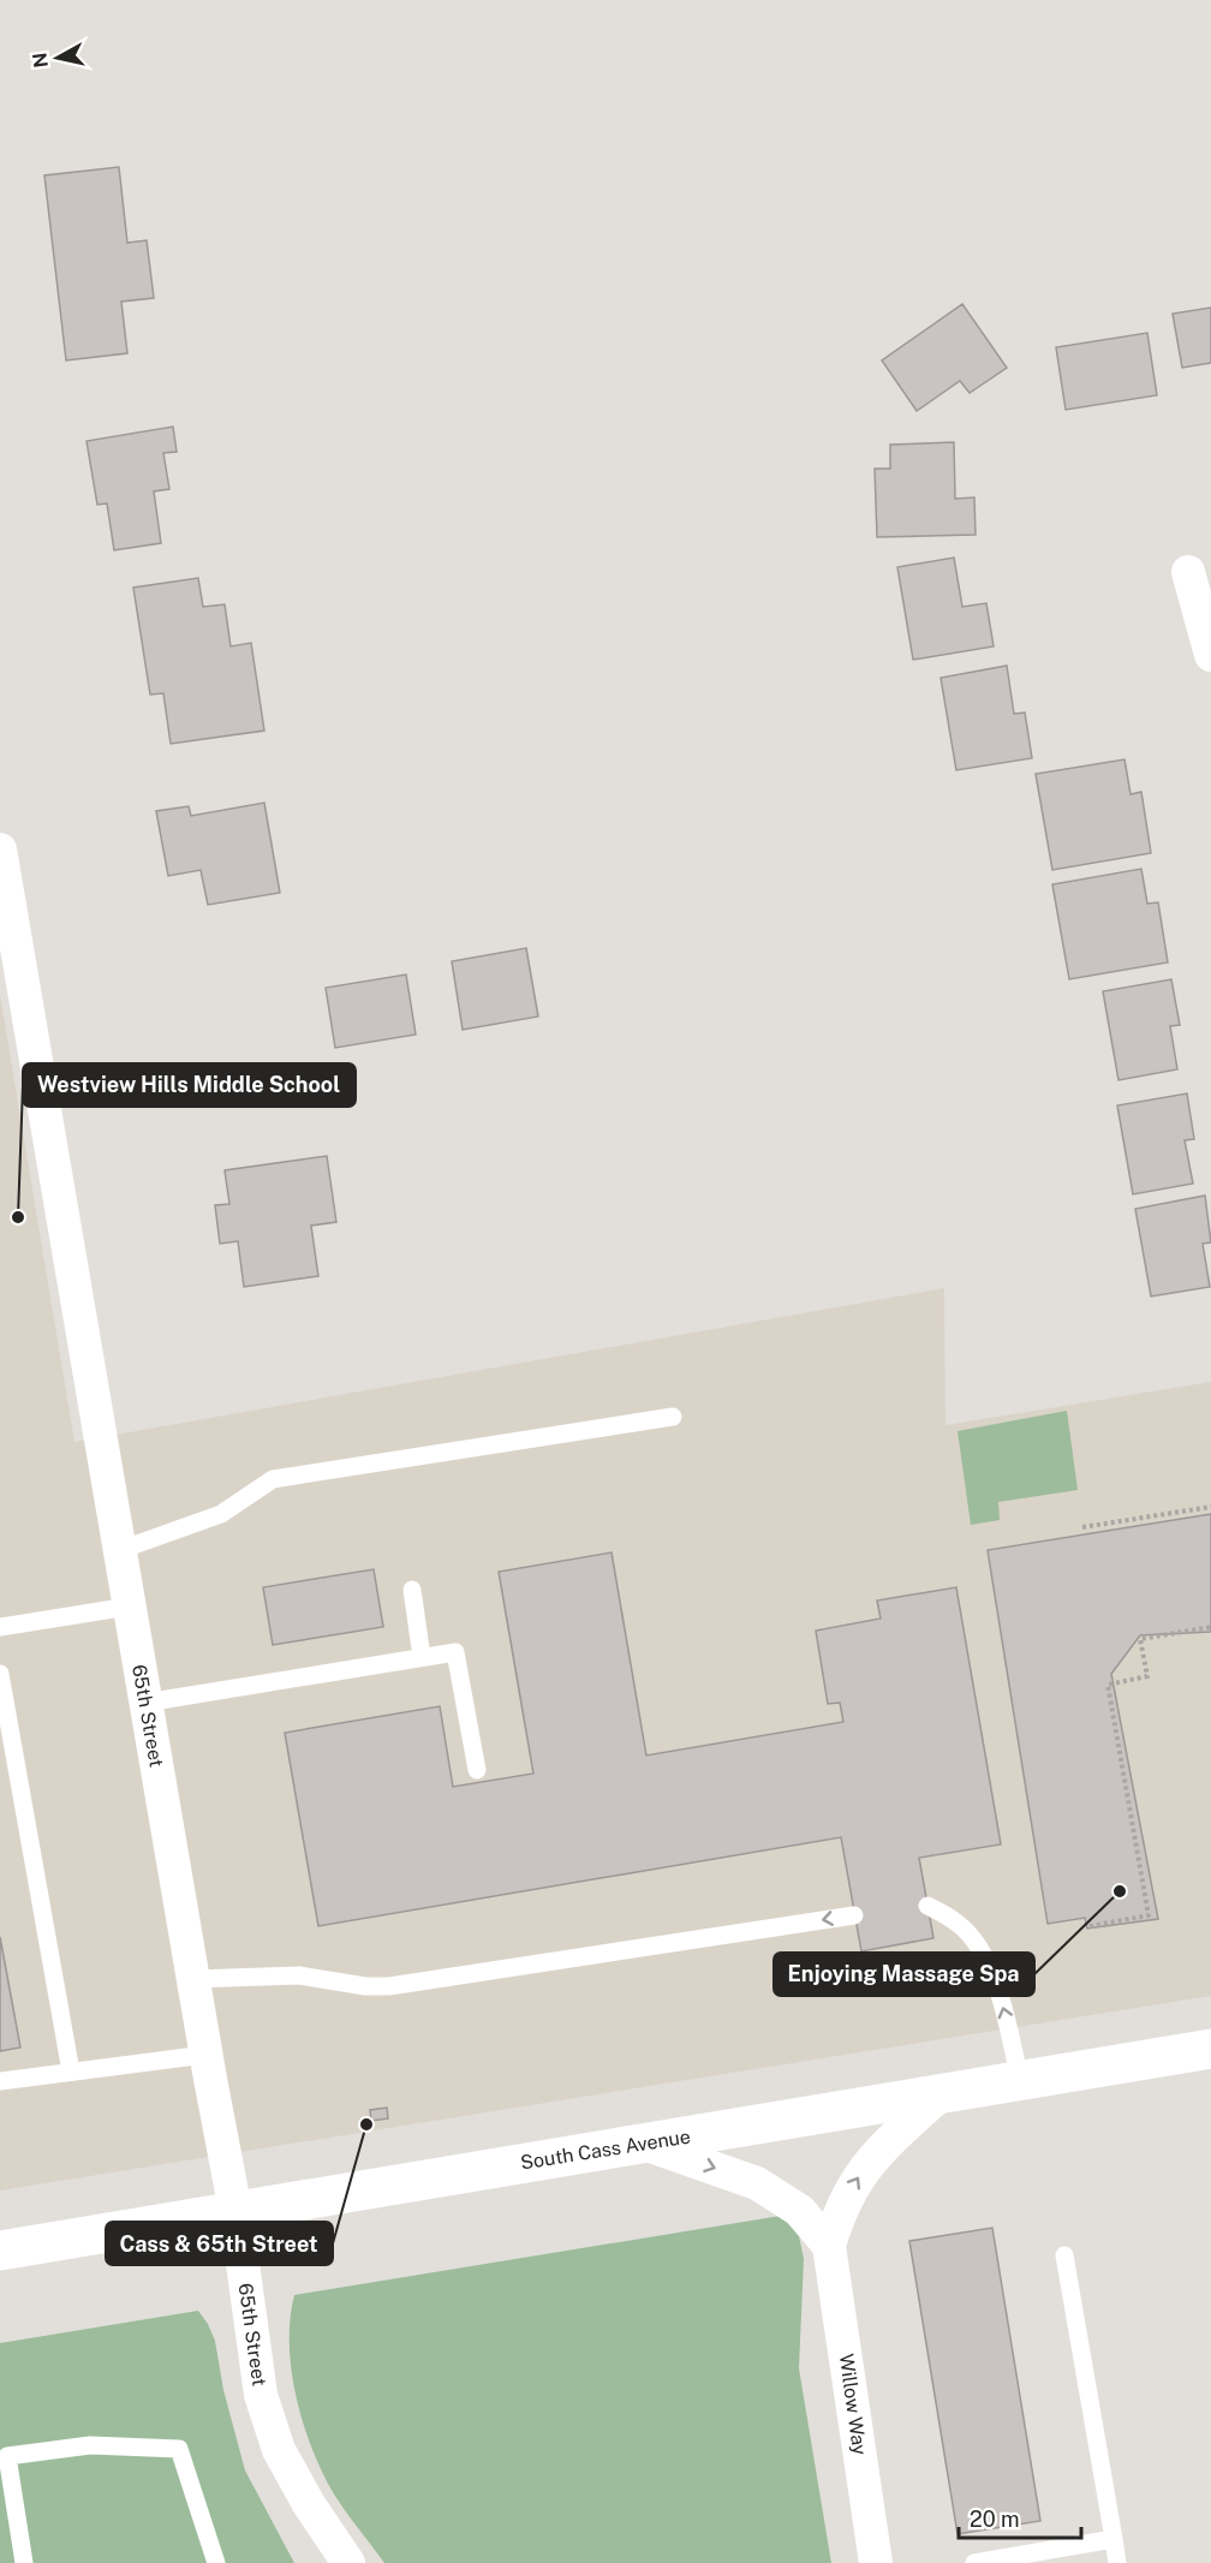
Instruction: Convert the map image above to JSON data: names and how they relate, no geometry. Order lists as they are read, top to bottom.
{
  "streets": {
    "main road": ["South Cass Avenue"],
    "street": ["65th Street", "Willow Way"]
  },
  "crossings": [
    ["65th Street", "South Cass Avenue"],
    ["South Cass Avenue", "Willow Way"]
  ],
  "one_way": ["Willow Way"],
  "places": ["Westview Hills Middle School", "Enjoying Massage Spa", "Cass & 65th Street"],
  "scale_bar": "20 m",
  "north": "left"
}
